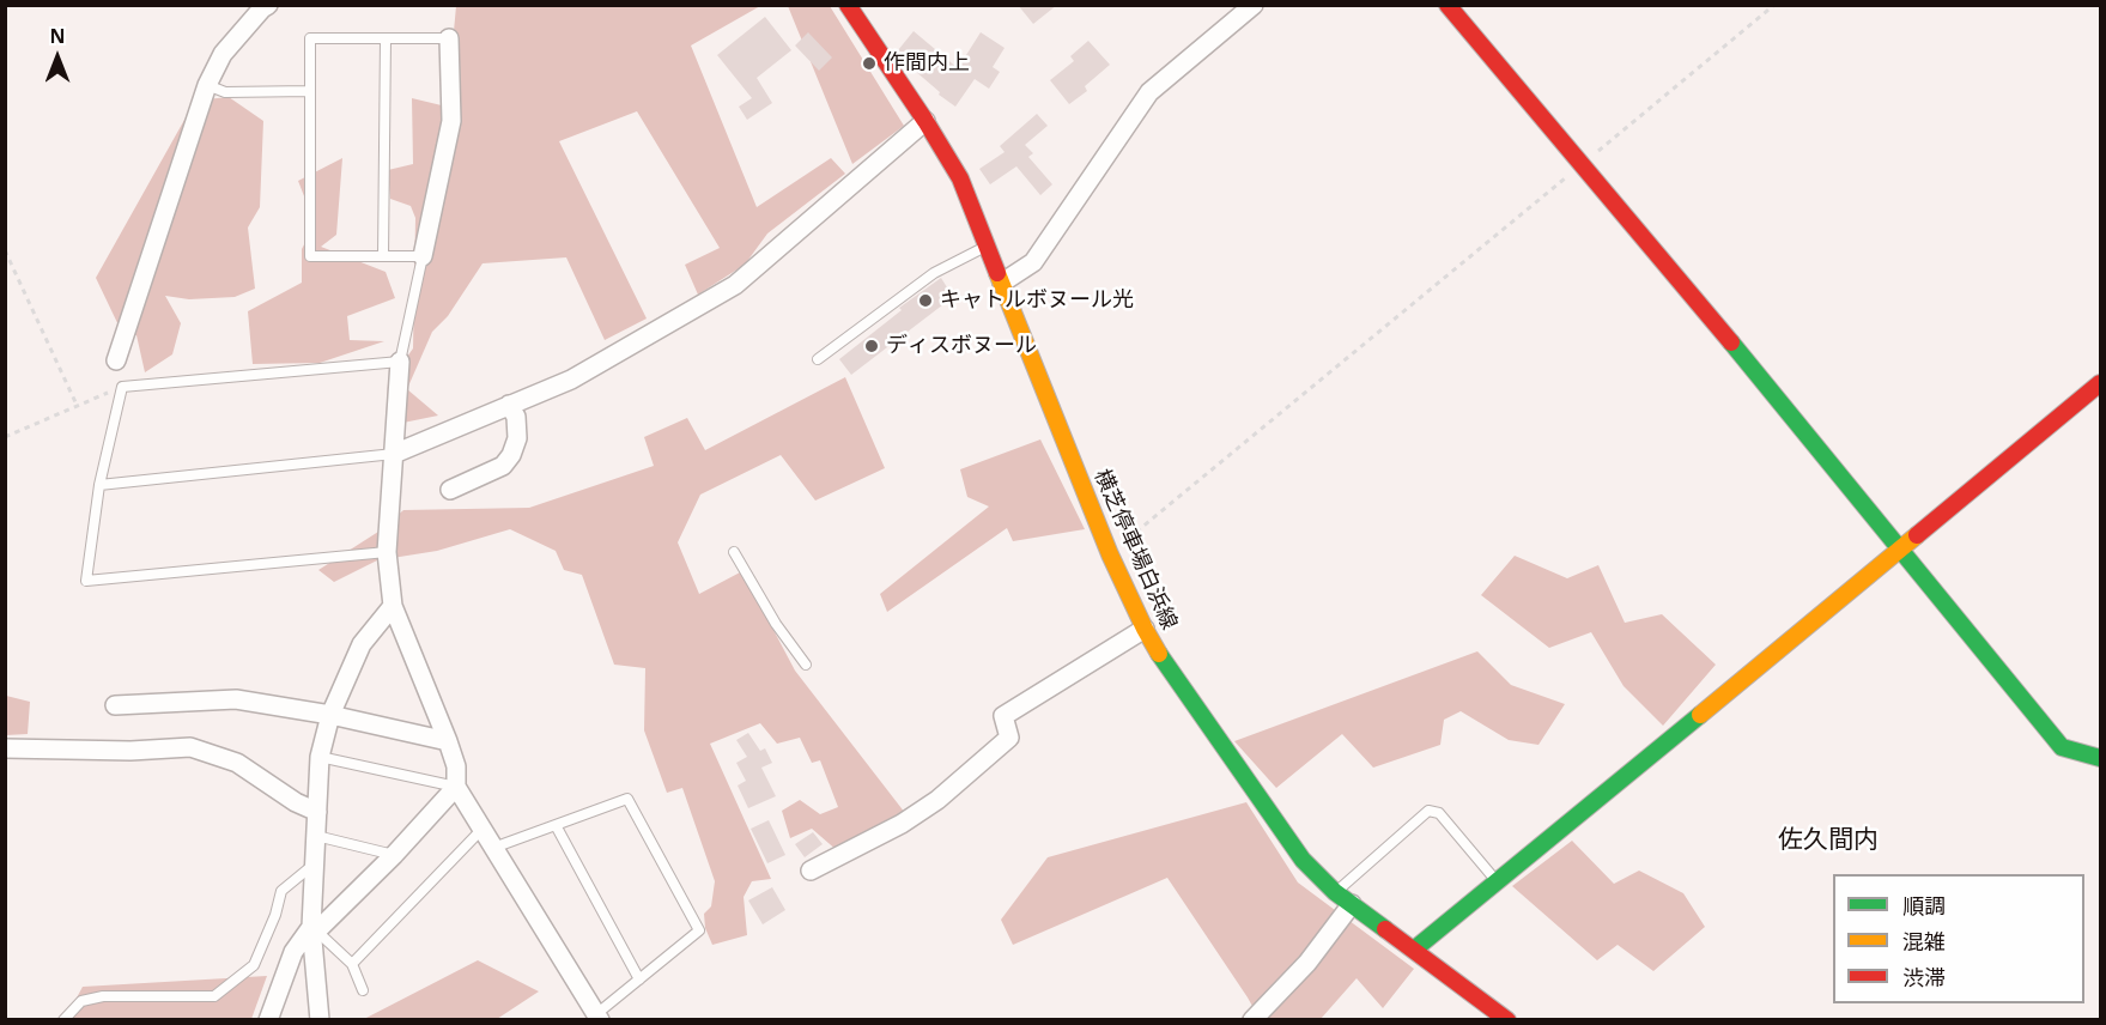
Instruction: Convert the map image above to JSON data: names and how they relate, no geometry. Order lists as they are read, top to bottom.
{
  "streets": {
    "street": ["横芝停車場白浜線"]
  },
  "districts": ["佐久間内"],
  "places": ["作間内上", "キャトルボヌール光", "ディスボヌール"],
  "legend": ["順調", "混雑", "渋滞"],
  "north": "top"
}
